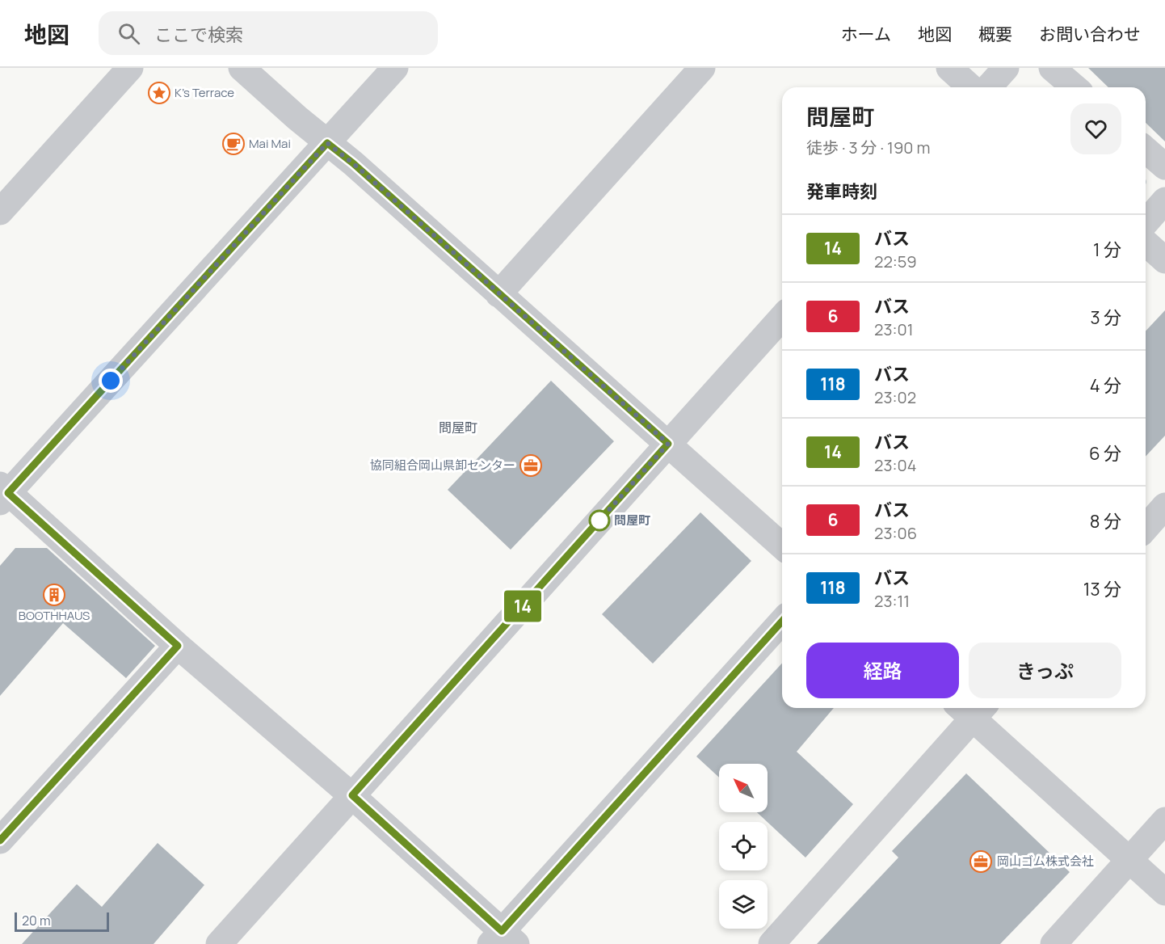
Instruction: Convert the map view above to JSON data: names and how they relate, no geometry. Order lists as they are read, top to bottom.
{
  "districts": ["問屋町"],
  "places": {
    "place": ["K's Terrace"],
    "cafe": ["Mai Mai"],
    "office": ["協同組合岡山県卸センター", "岡山ゴム株式会社"],
    "other": ["問屋町"],
    "building": ["BOOTHHAUS"]
  },
  "lines": ["bus line 14"],
  "scale_bar": "20 m",
  "north": "top left",
  "page": {
    "header": "地図",
    "search": "ここで検索",
    "nav": [
      "ホーム",
      "地図",
      "概要",
      "お問い合わせ"
    ],
    "on_map": "14",
    "heading": [
      ["問屋町", "徒歩 · 3 分 · 190 m"],
      "発車時刻"
    ],
    "list": [
      {
        "mark": "14",
        "name": "バス",
        "note": "22:59",
        "value": "1 分"
      },
      {
        "mark": "6",
        "name": "バス",
        "note": "23:01",
        "value": "3 分"
      },
      {
        "mark": "118",
        "name": "バス",
        "note": "23:02",
        "value": "4 分"
      },
      {
        "mark": "14",
        "name": "バス",
        "note": "23:04",
        "value": "6 分"
      },
      {
        "mark": "6",
        "name": "バス",
        "note": "23:06",
        "value": "8 分"
      },
      {
        "mark": "118",
        "name": "バス",
        "note": "23:11",
        "value": "13 分"
      }
    ],
    "buttons": ["経路", "きっぷ"],
    "scale": "20 m"
  }
}
